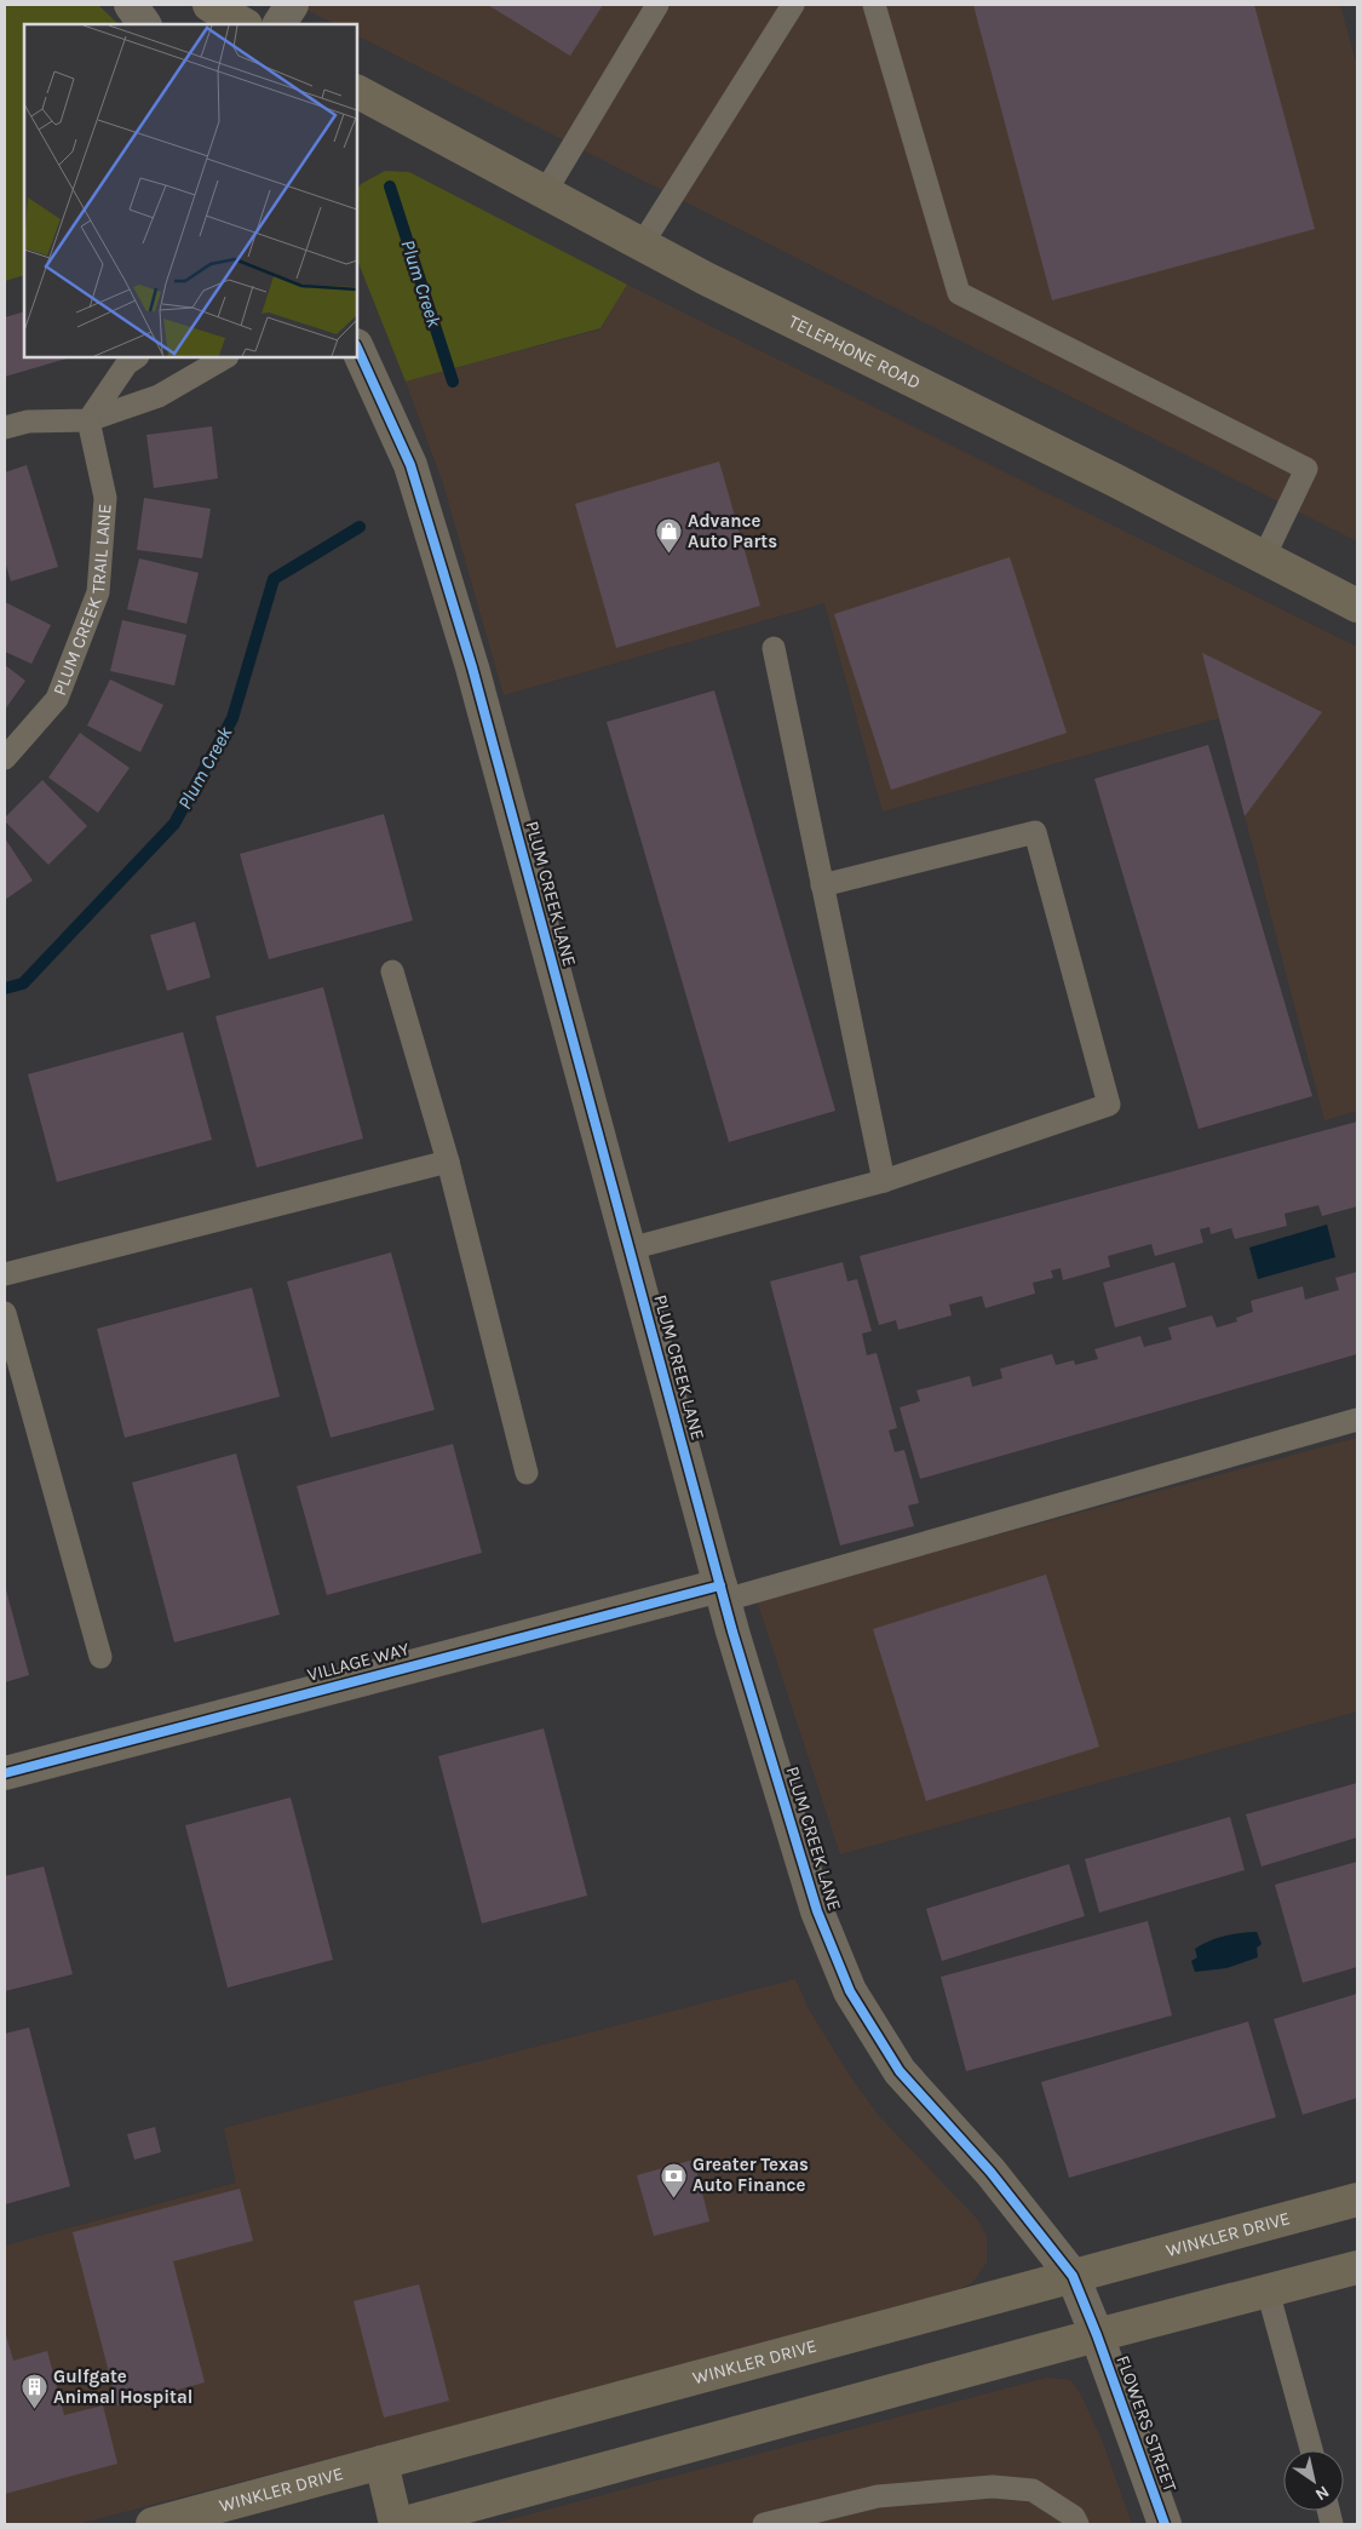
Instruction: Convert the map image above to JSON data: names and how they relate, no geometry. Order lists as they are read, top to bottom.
{
  "streets": {
    "main road": ["TELEPHONE ROAD", "WINKLER DRIVE"],
    "street": ["PLUM CREEK LANE", "VILLAGE WAY", "FLOWERS STREET"],
    "lane": ["PLUM CREEK TRAIL LANE"]
  },
  "crossings": [
    ["PLUM CREEK LANE", "VILLAGE WAY"],
    ["PLUM CREEK LANE", "WINKLER DRIVE"],
    ["PLUM CREEK LANE", "FLOWERS STREET"]
  ],
  "water": ["Plum Creek"],
  "places": {
    "shop": ["Advance Auto Parts"],
    "bank": ["Greater Texas Auto Finance"],
    "building": ["Gulfgate Animal Hospital"]
  },
  "north": "bottom right"
}
